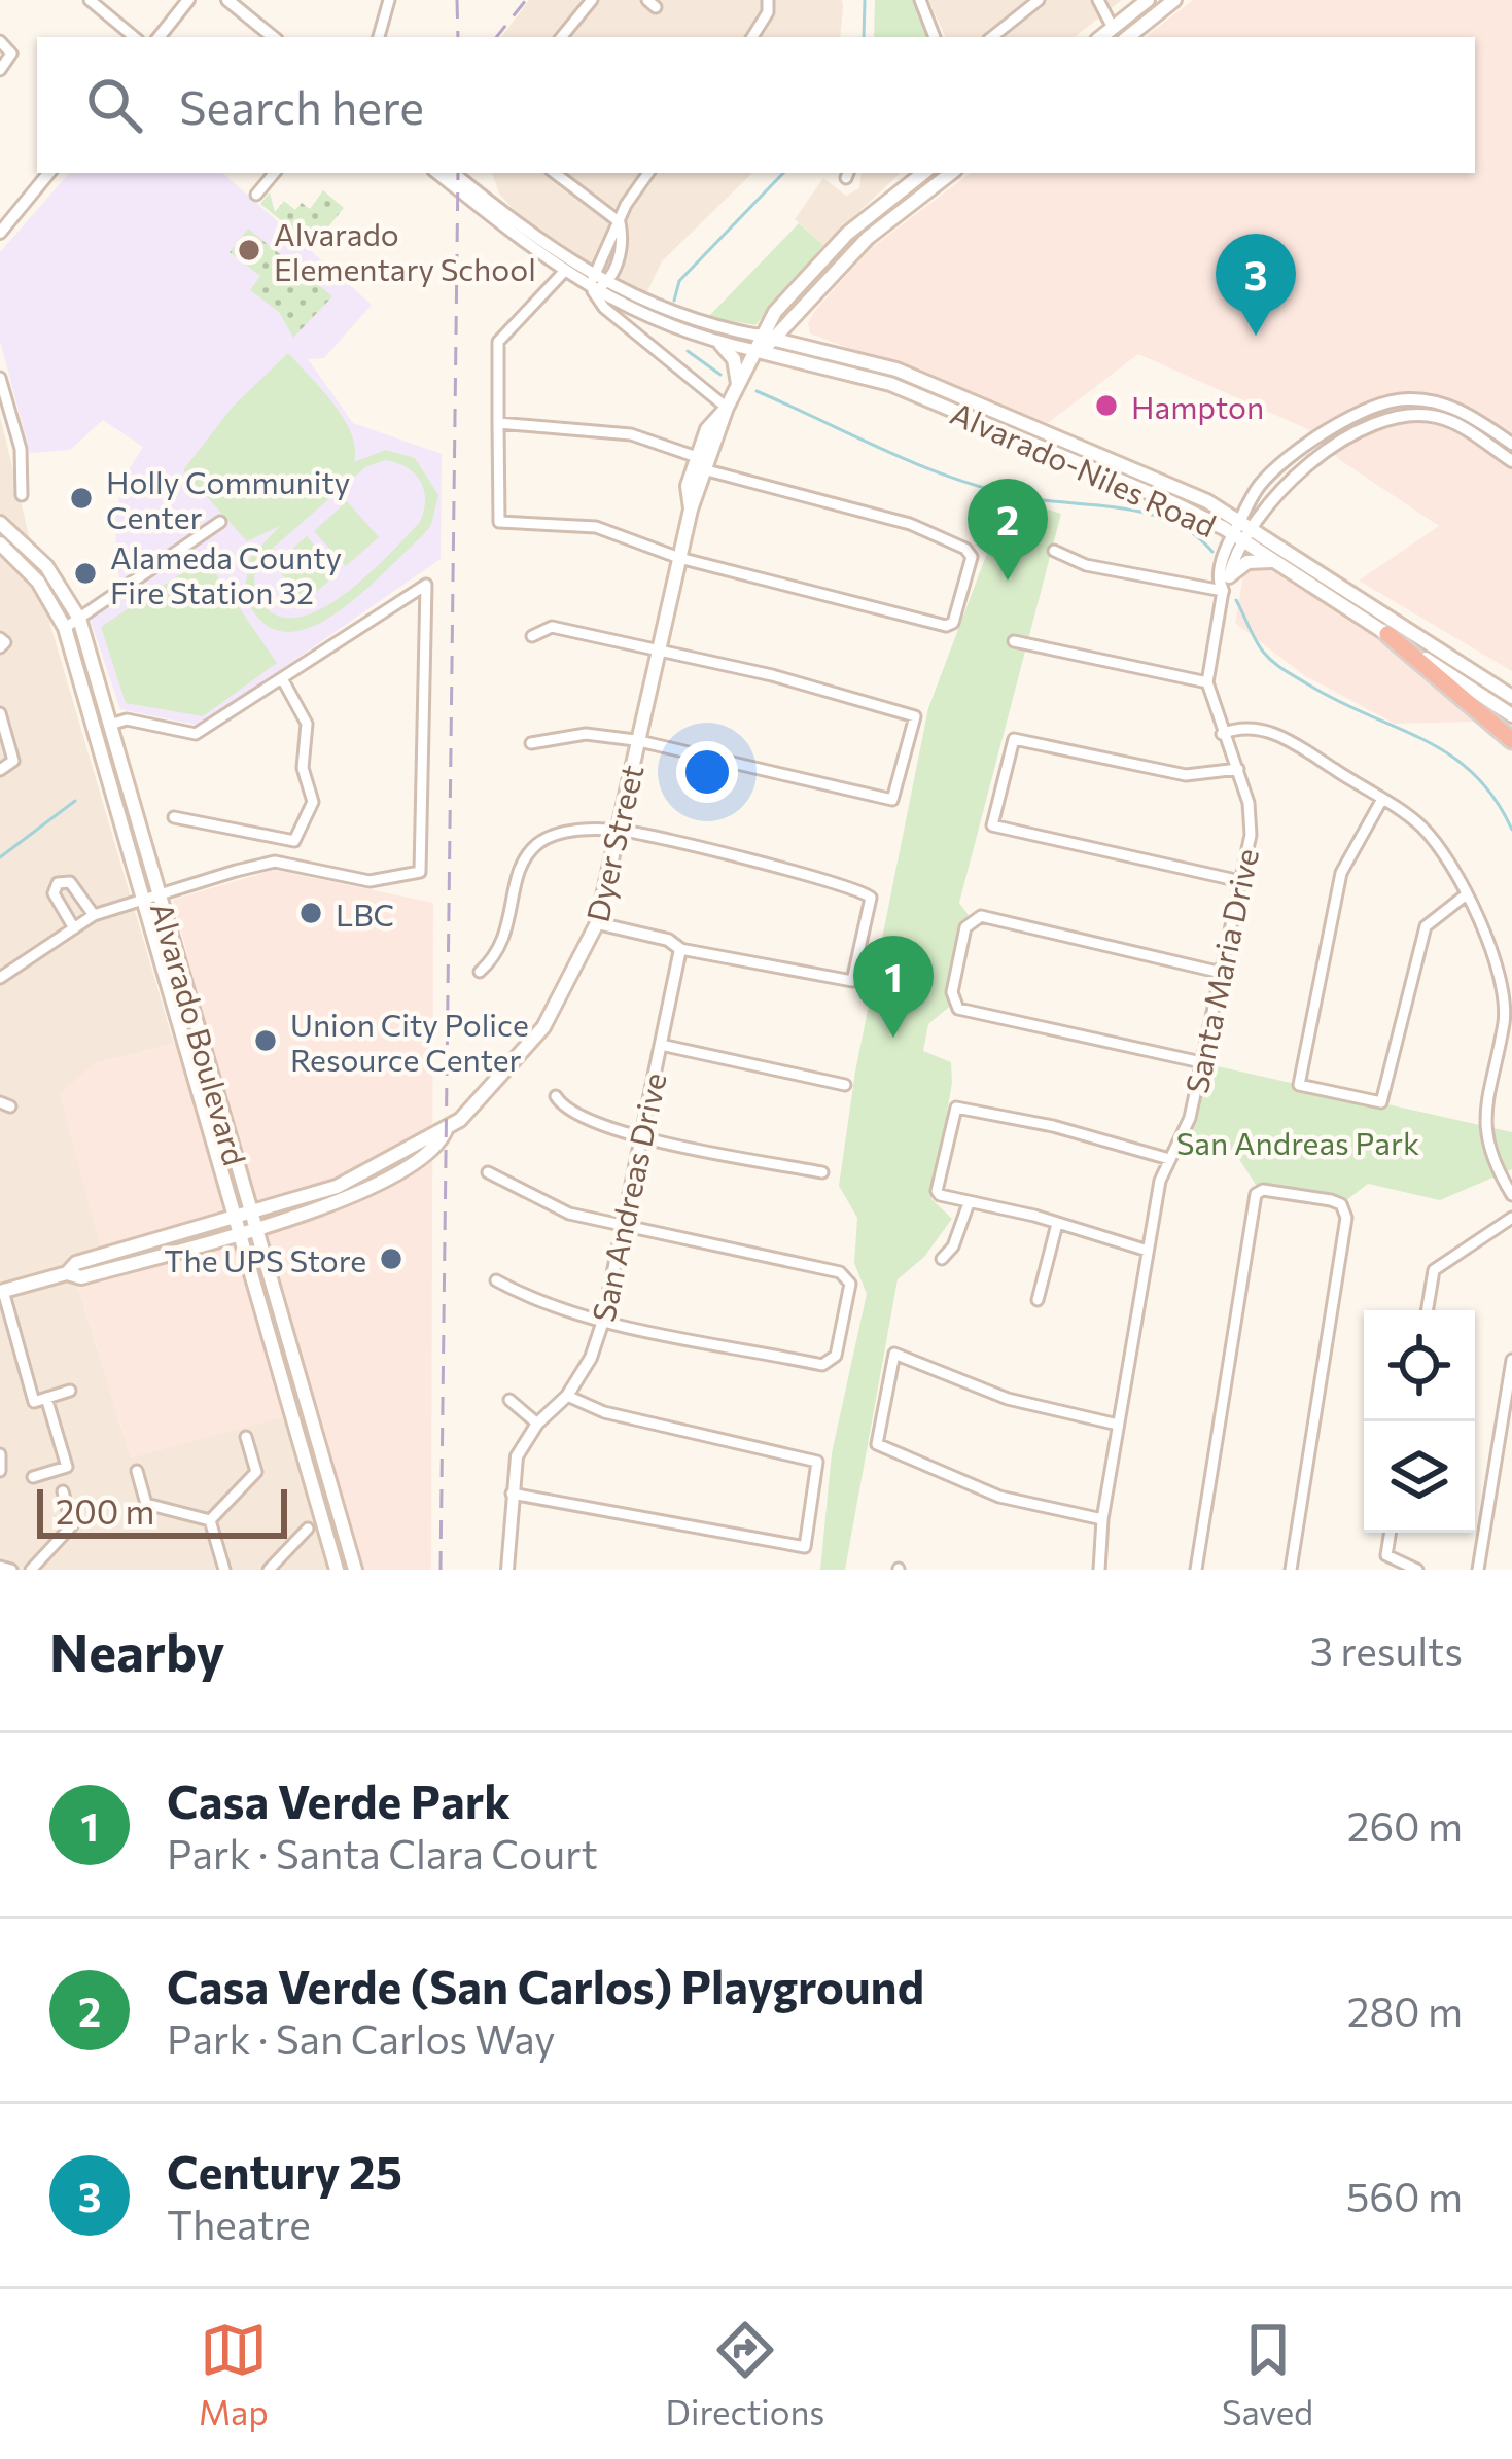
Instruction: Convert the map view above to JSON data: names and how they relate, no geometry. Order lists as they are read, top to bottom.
{
  "streets": {
    "main road": ["Alvarado-Niles Road", "Dyer Street", "Alvarado Boulevard"],
    "street": ["Santa Maria Drive", "San Andreas Drive"]
  },
  "crossings": [
    ["Alvarado-Niles Road", "Dyer Street"],
    ["Alvarado-Niles Road", "Santa Maria Drive"],
    ["Dyer Street", "Alvarado Boulevard"]
  ],
  "parks": ["San Andreas Park"],
  "places": [
    "Alvarado Elementary School",
    "Hampton",
    "Holly Community Center",
    "Alameda County Fire Station 32",
    "LBC",
    "Union City Police Resource Center",
    "The UPS Store"
  ],
  "scale_bar": "200 m",
  "page": {
    "search": "Search here",
    "pins": ["3", "2", "1"],
    "scale": "200 m",
    "heading": ["Nearby", "3 results"],
    "list": [
      {
        "mark": "1",
        "name": "Casa Verde Park",
        "note": "Park · Santa Clara Court",
        "value": "260 m"
      },
      {
        "mark": "2",
        "name": "Casa Verde (San Carlos) Playground",
        "note": "Park · San Carlos Way",
        "value": "280 m"
      },
      {
        "mark": "3",
        "name": "Century 25",
        "note": "Theatre",
        "value": "560 m"
      }
    ],
    "nav": ["Map", "Directions", "Saved"]
  }
}
